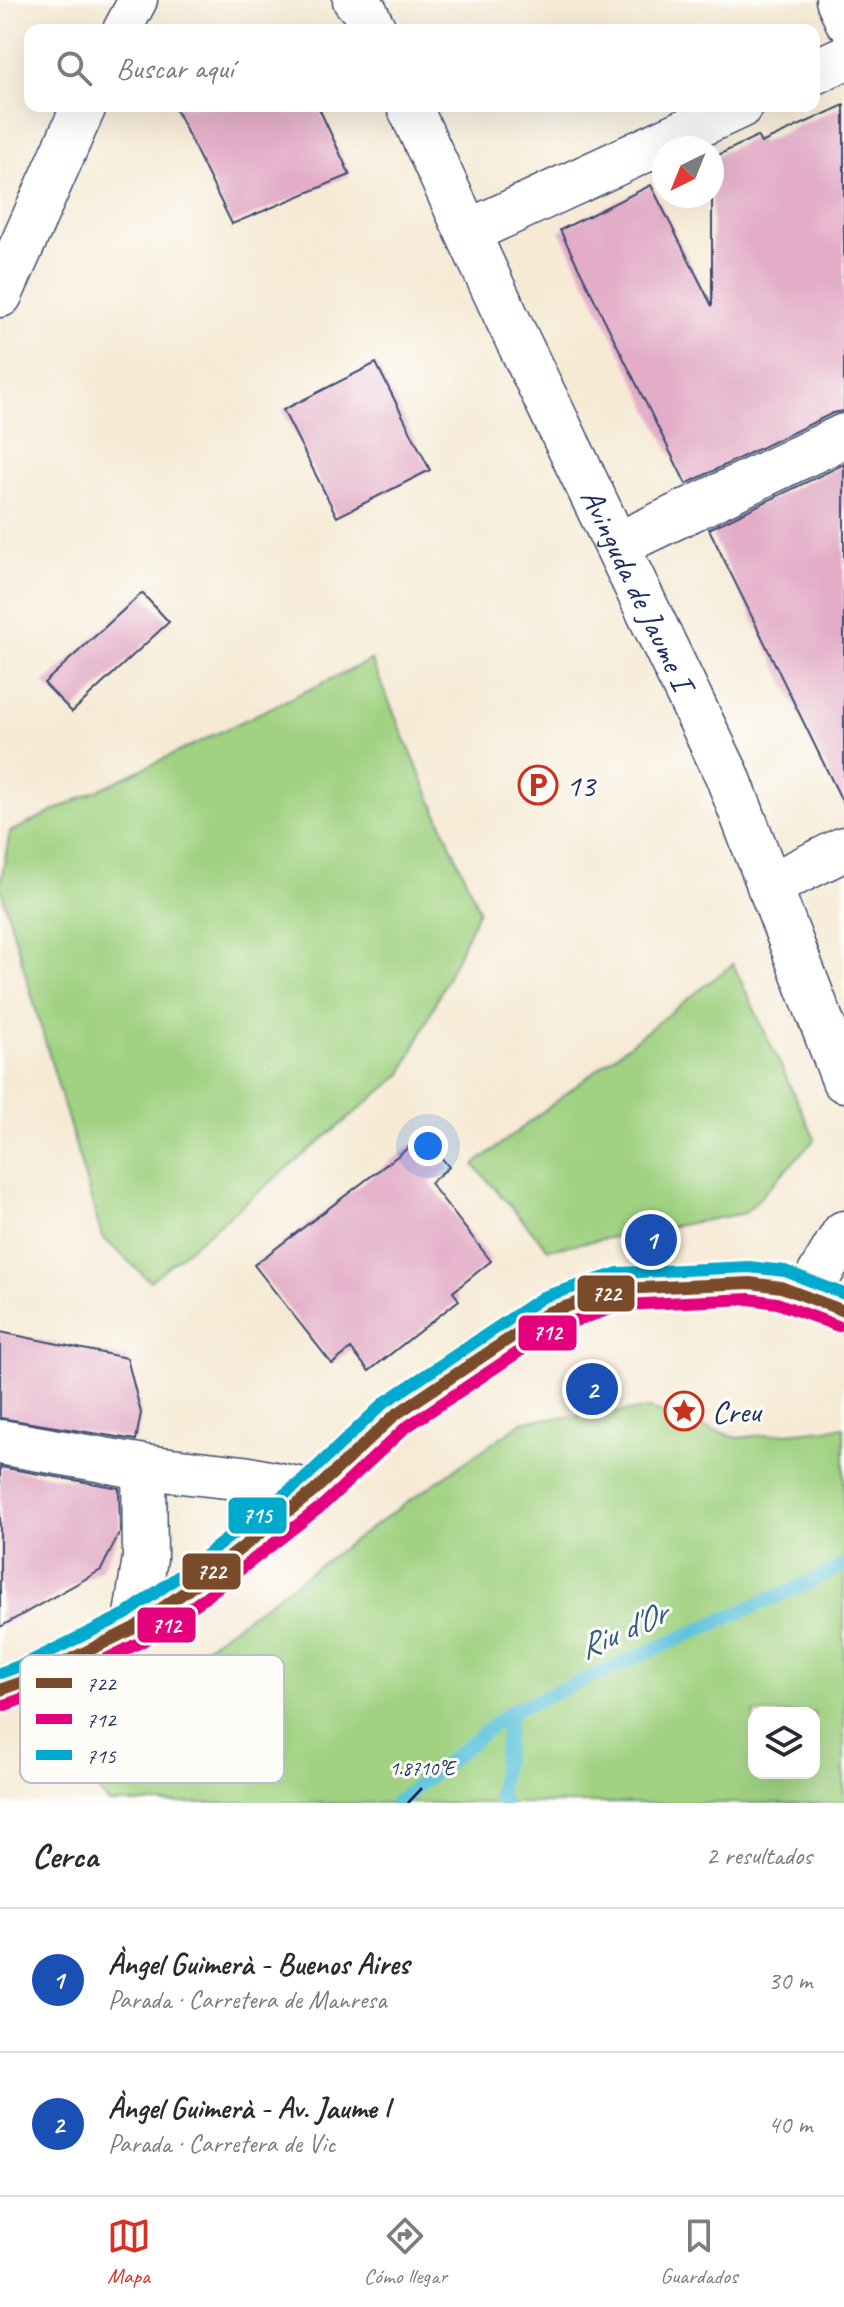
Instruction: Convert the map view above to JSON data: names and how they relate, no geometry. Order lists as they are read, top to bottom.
{
  "streets": {
    "street": ["Avinguda de Jaume I"]
  },
  "water": ["Riu d'Or"],
  "places": {
    "parking": ["13"],
    "place": ["Creu"]
  },
  "lines": ["transit line 715", "transit line 722", "transit line 712"],
  "legend": ["722", "712", "715"],
  "north": "bottom left",
  "page": {
    "search": "Buscar aquí",
    "pins": ["1", "2"],
    "heading": ["Cerca", "2 resultados"],
    "list": [
      {
        "mark": "1",
        "name": "Àngel Guimerà - Buenos Aires",
        "note": "Parada · Carretera de Manresa",
        "value": "30 m"
      },
      {
        "mark": "2",
        "name": "Àngel Guimerà - Av. Jaume l",
        "note": "Parada · Carretera de Vic",
        "value": "40 m"
      }
    ],
    "nav": ["Mapa", "Cómo llegar", "Guardados"]
  },
  "coordinates": ["1.8710°E"]
}
